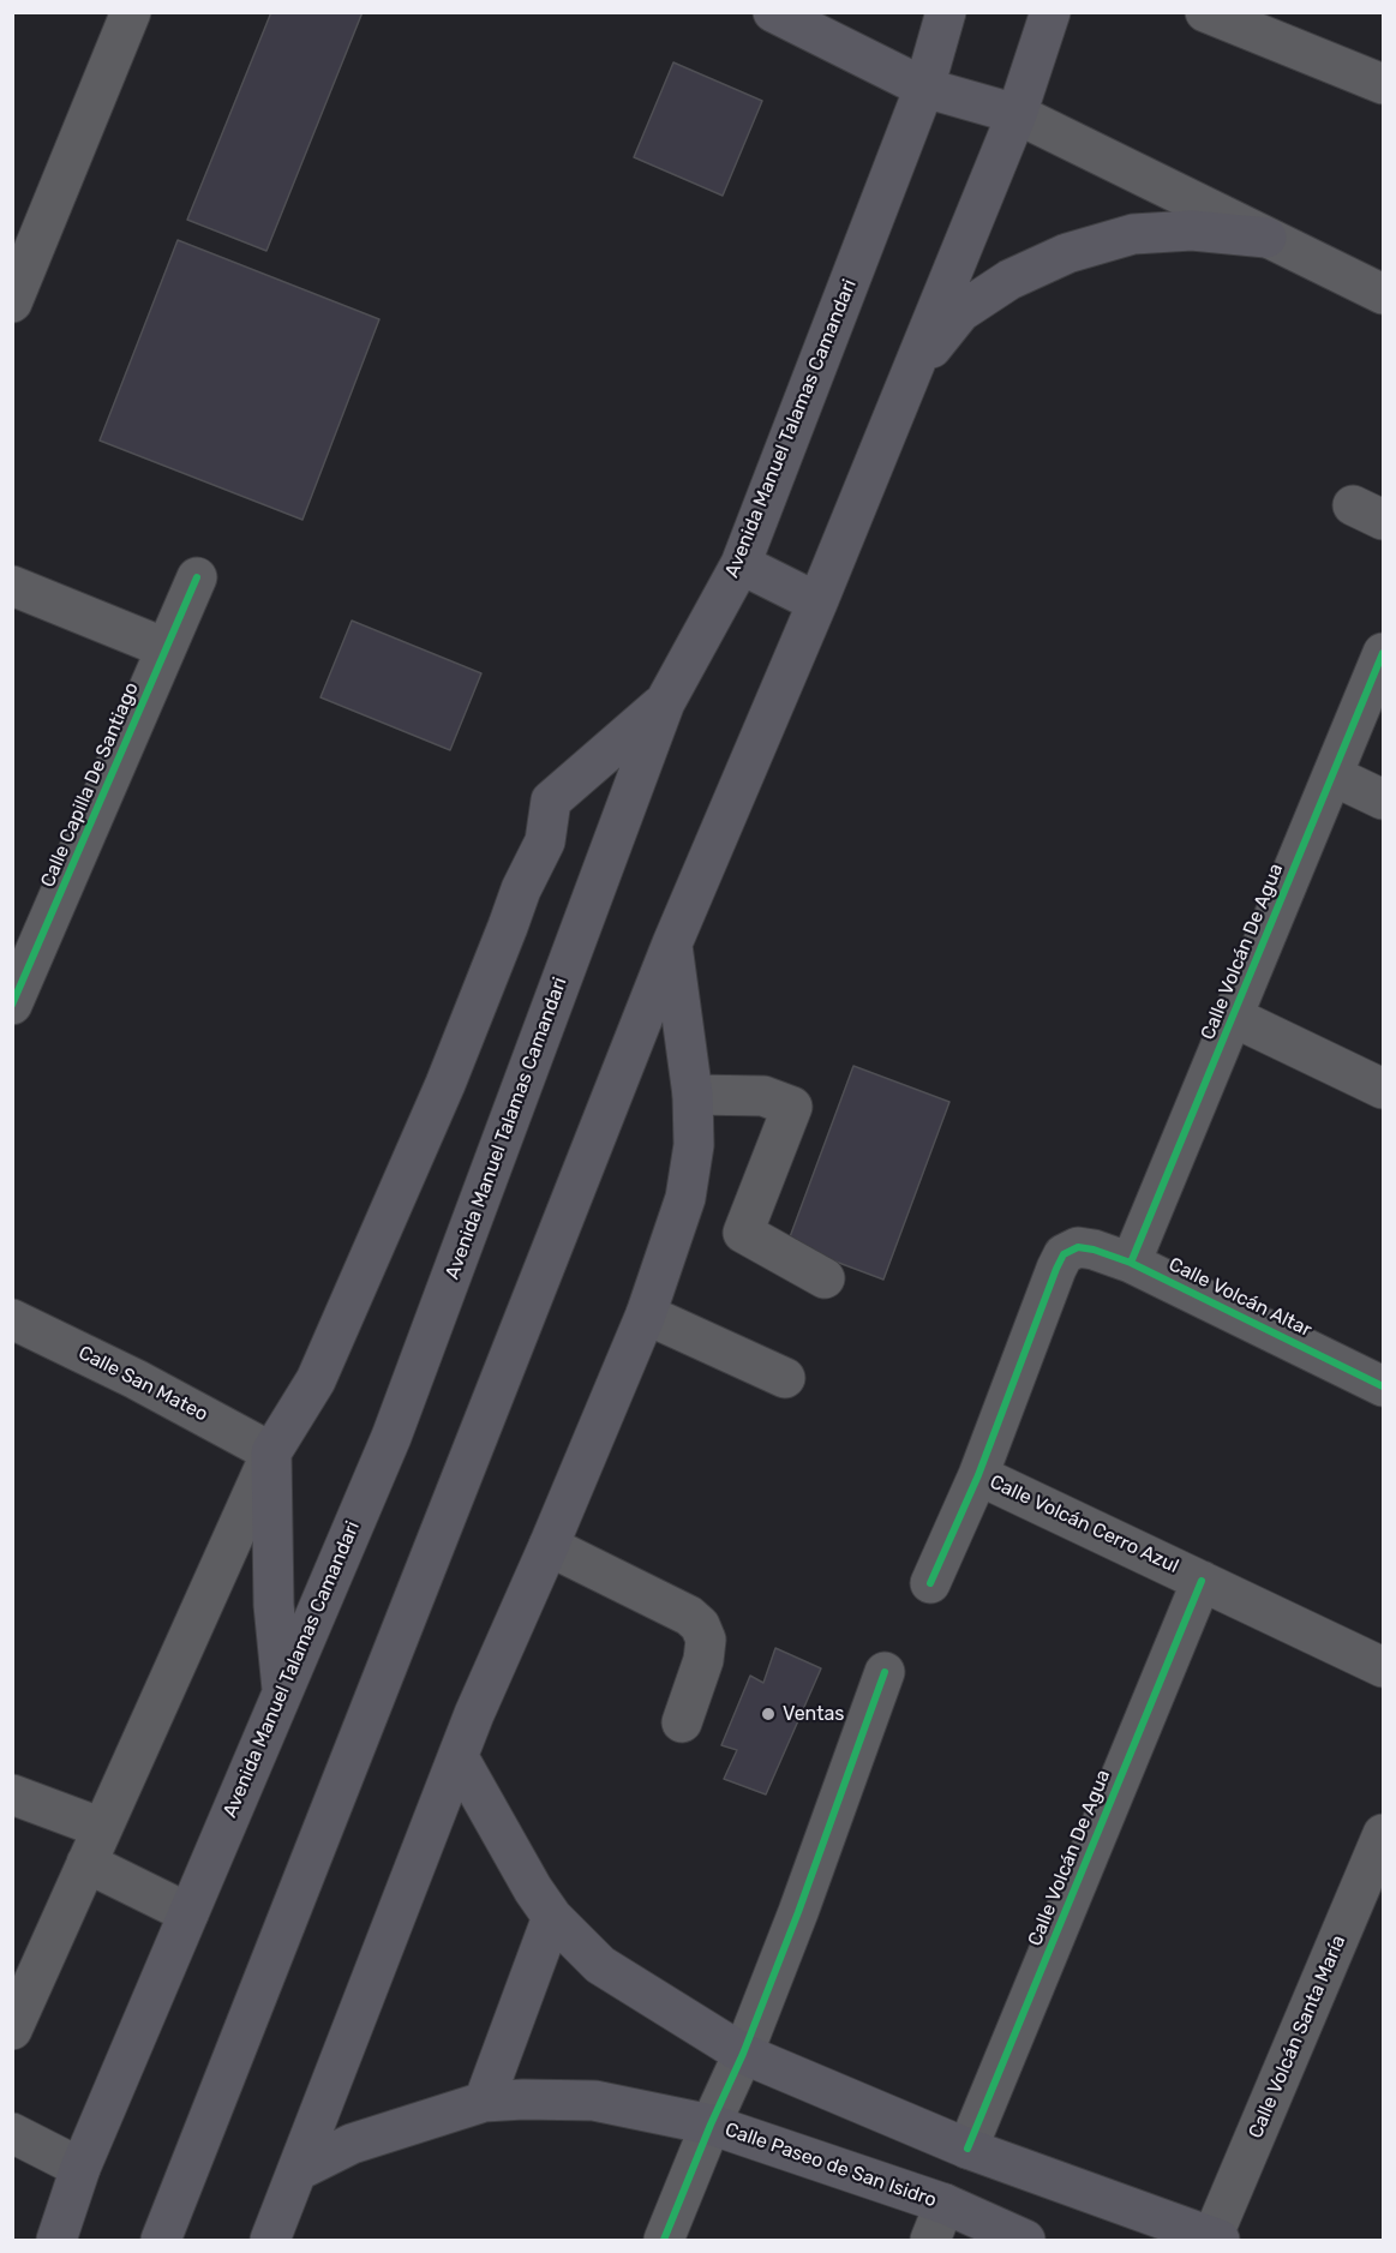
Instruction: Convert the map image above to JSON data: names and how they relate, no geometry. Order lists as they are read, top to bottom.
{
  "streets": {
    "main road": ["Avenida Manuel Talamas Camandari", "Calle Paseo de San Isidro"],
    "street": [
      "Calle Capilla De Santiago",
      "Calle Volcán De Agua",
      "Calle Volcán Altar",
      "Calle San Mateo",
      "Calle Volcán Cerro Azul",
      "Calle Volcán Santa María"
    ]
  },
  "crossings": [
    ["Calle Volcán De Agua", "Calle Volcán Altar"],
    ["Calle Volcán De Agua", "Calle Volcán Cerro Azul"],
    ["Calle Volcán Altar", "Calle Volcán Cerro Azul"]
  ],
  "places": ["Ventas"]
}
